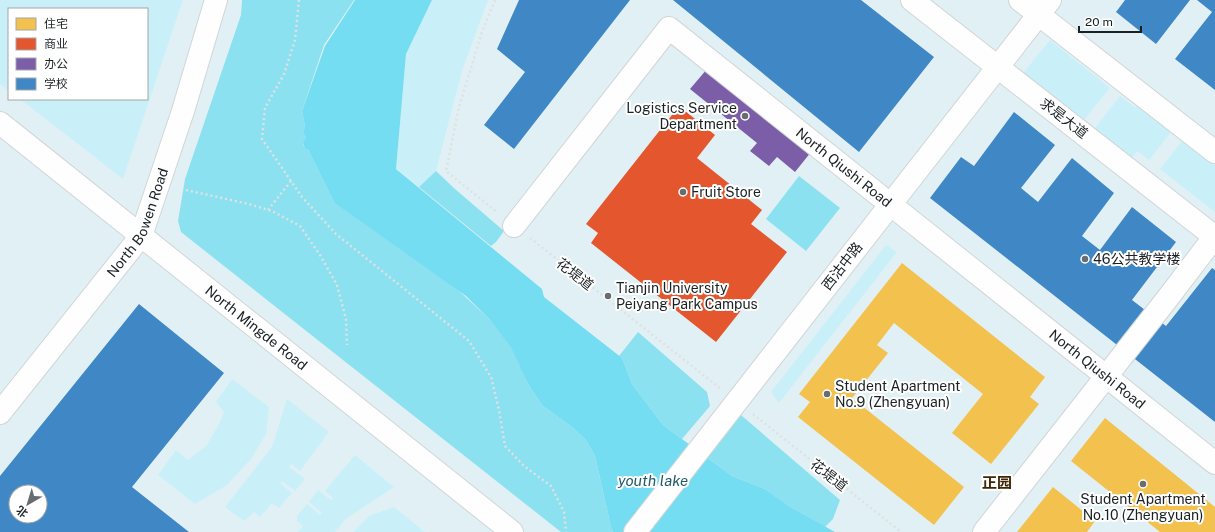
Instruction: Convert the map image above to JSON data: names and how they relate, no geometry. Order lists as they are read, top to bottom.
{
  "streets": {
    "street": [
      "求是大道",
      "North Qiushi Road",
      "North Bowen Road",
      "西沽中路",
      "North Mingde Road"
    ],
    "path": ["花堤道"]
  },
  "crossings": [
    ["求是大道", "西沽中路"],
    ["North Qiushi Road", "西沽中路"],
    ["North Qiushi Road", "花堤道"],
    ["North Bowen Road", "North Mingde Road"],
    ["西沽中路", "花堤道"]
  ],
  "districts": ["正园"],
  "water": ["youth lake"],
  "places": [
    "Logistics Service Department",
    "Fruit Store",
    "46公共教学楼",
    "Tianjin University Peiyang Park Campus",
    "Student Apartment No.9 (Zhengyuan)",
    "Student Apartment No.10 (Zhengyuan)"
  ],
  "legend": [
    "住宅",
    "商业",
    "办公",
    "学校"
  ],
  "scale_bar": "20 m",
  "north": "bottom left"
}
